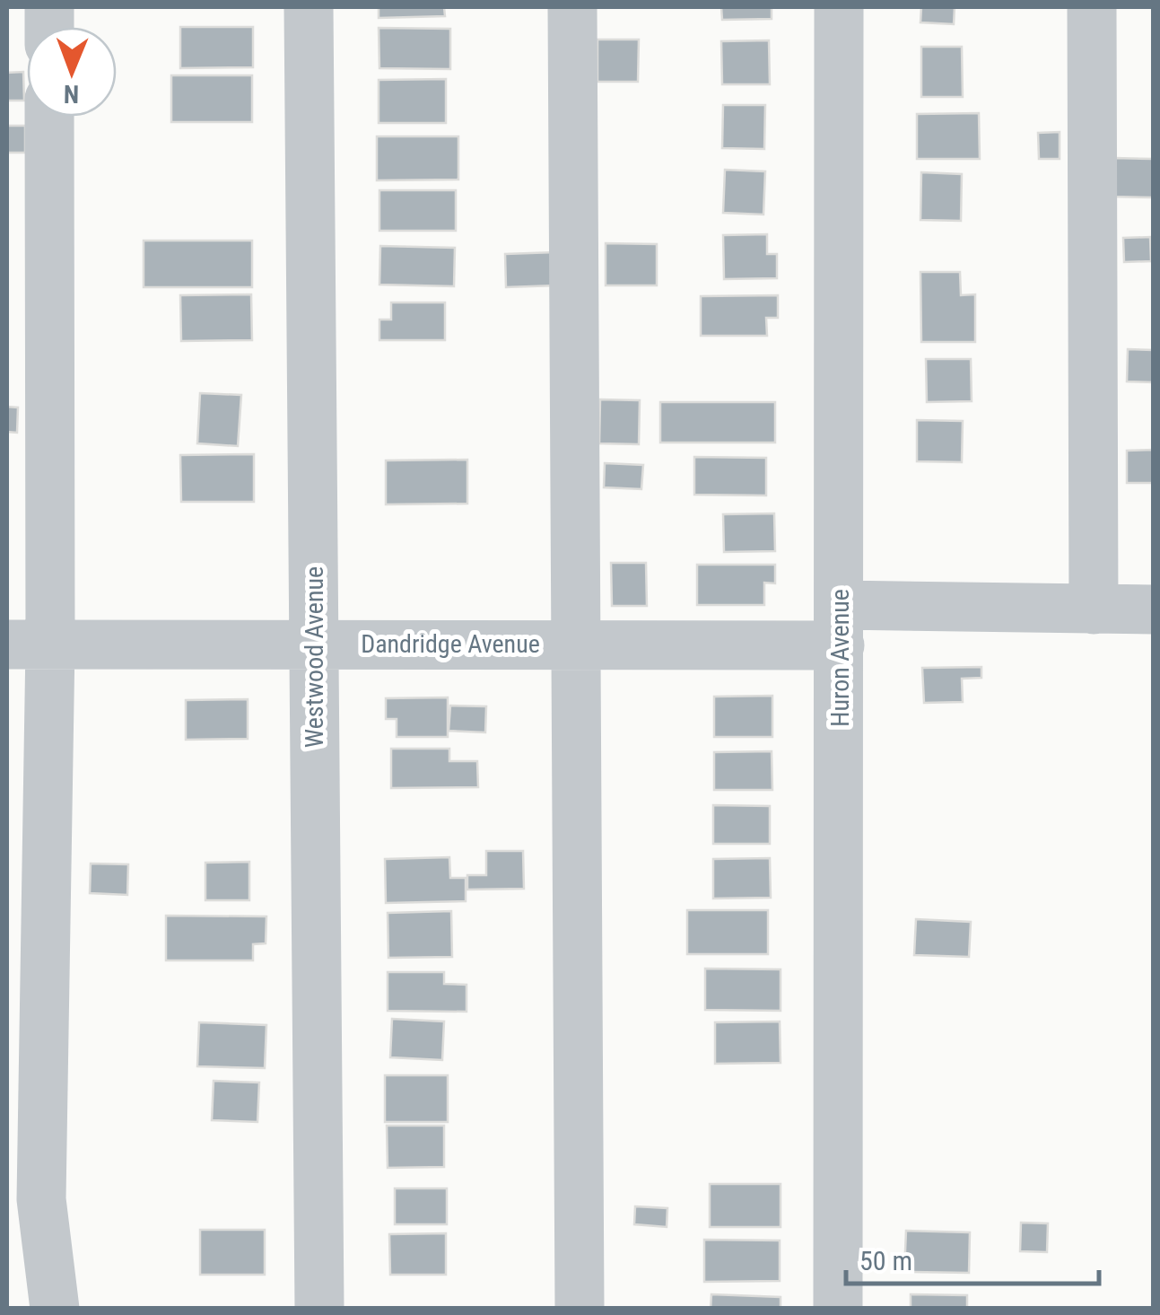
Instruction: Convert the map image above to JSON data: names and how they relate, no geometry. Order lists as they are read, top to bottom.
{
  "streets": {
    "street": ["Dandridge Avenue", "Westwood Avenue", "Huron Avenue"]
  },
  "crossings": [
    ["Dandridge Avenue", "Westwood Avenue"],
    ["Dandridge Avenue", "Huron Avenue"]
  ],
  "scale_bar": "50 m",
  "north": "bottom"
}
